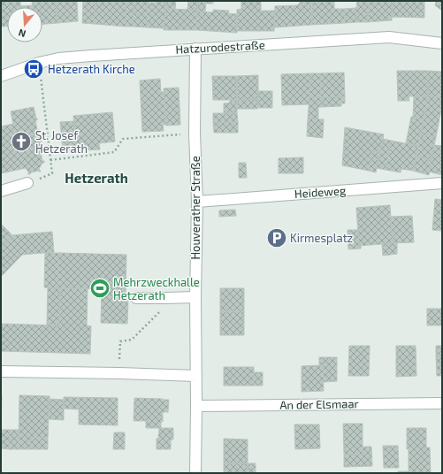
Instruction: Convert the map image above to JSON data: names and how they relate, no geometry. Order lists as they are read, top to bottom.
{
  "streets": {
    "street": [
      "Hatzurodestraße",
      "Heideweg",
      "Houverather Straße",
      "An der Elsmaar"
    ]
  },
  "crossings": [
    ["Hatzurodestraße", "Houverather Straße"],
    ["Heideweg", "Houverather Straße"],
    ["Houverather Straße", "An der Elsmaar"]
  ],
  "districts": ["Hetzerath"],
  "places": {
    "bus stop": ["Hetzerath Kirche"],
    "church": ["St. Josef Hetzerath"],
    "parking": ["Kirmesplatz"],
    "sports": ["Mehrzweckhalle Hetzerath"]
  },
  "north": "bottom"
}
